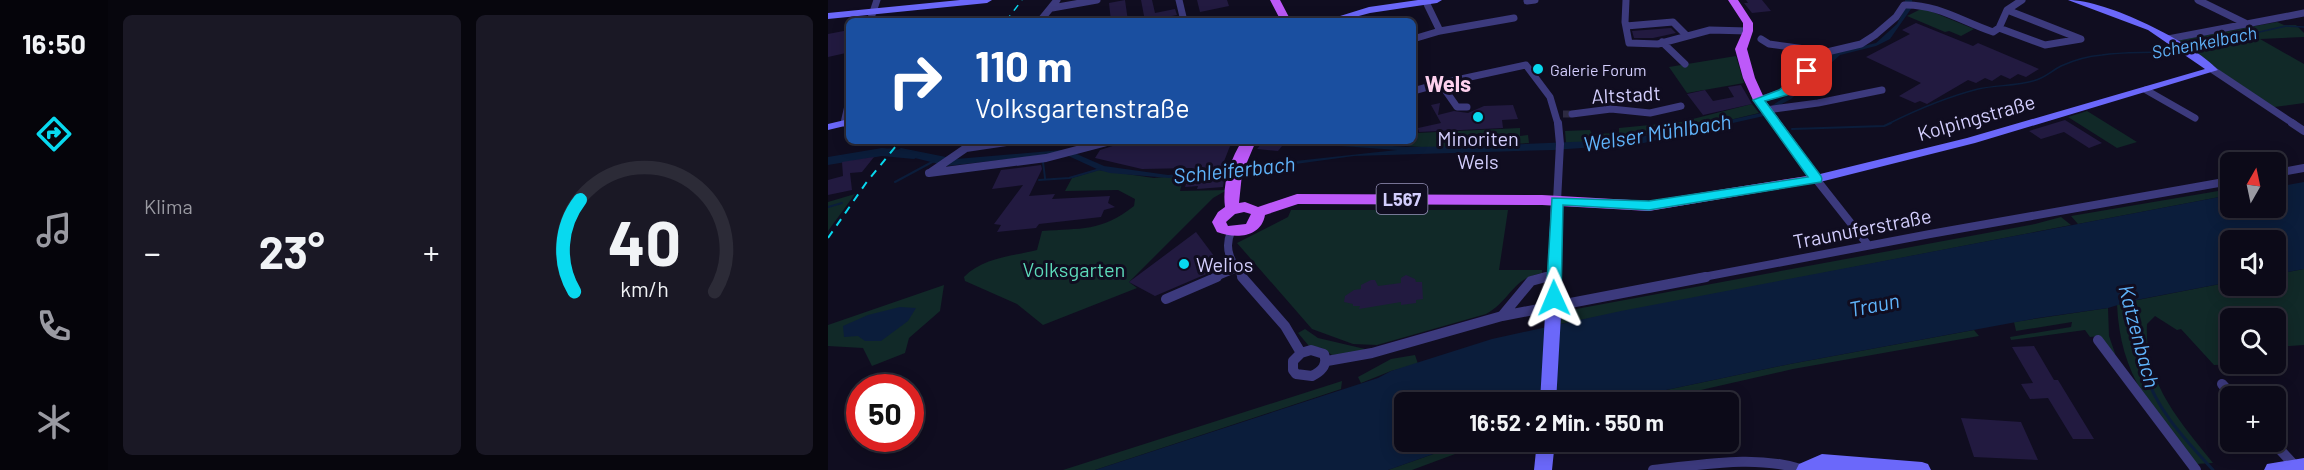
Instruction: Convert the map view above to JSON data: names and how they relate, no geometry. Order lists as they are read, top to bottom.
{
  "streets": {
    "main road": ["Kolpingstraße", "L567"],
    "street": ["Altstadt", "Traunuferstraße"]
  },
  "districts": ["Wels"],
  "water": [
    "Schenkelbach",
    "Welser Mühlbach",
    "Schleiferbach",
    "Traun",
    "Katzenbach"
  ],
  "parks": ["Volksgarten"],
  "places": ["Galerie Forum", "Minoriten Wels", "Welios"],
  "north": "top",
  "page": {
    "tabs": "16:50",
    "tile": "Klima",
    "turn": ["110 m", "Volksgartenstraße"],
    "map_buttons": "+",
    "heat": ["−", "23°", "+"],
    "limit": "50",
    "trip": "16:52 · 2 Min. · 550 m",
    "gauge": ["40", "km/h"]
  }
}
